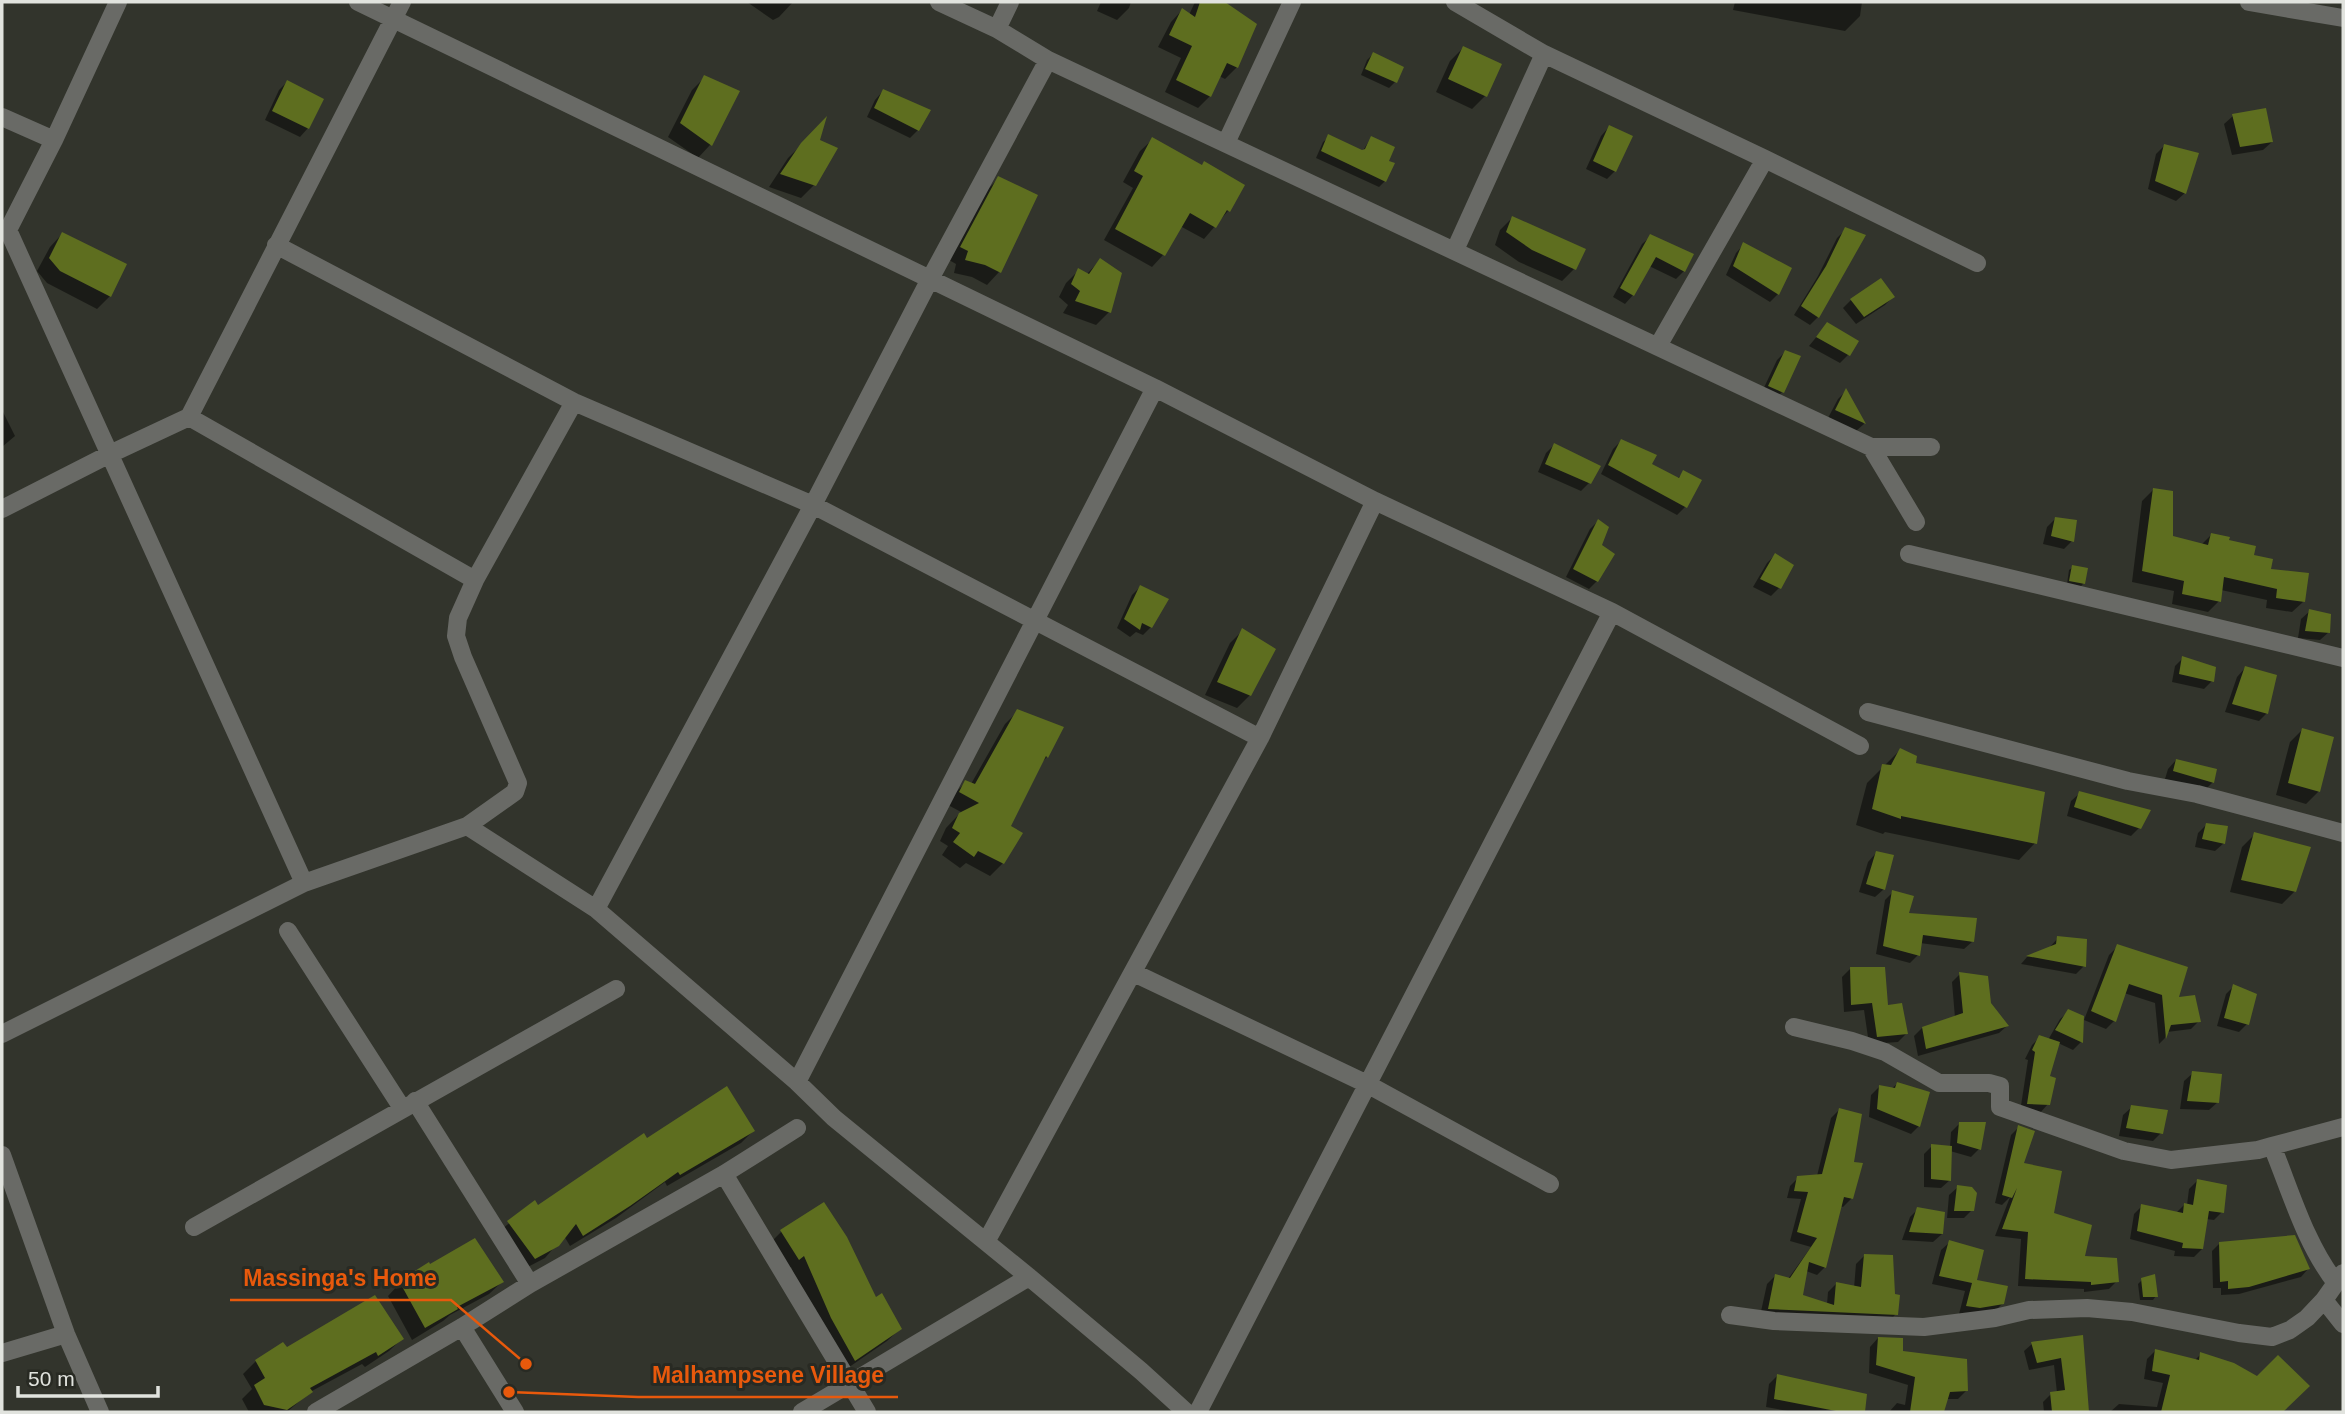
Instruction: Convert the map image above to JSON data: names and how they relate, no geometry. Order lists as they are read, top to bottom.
{
  "places": ["Massinga's Home", "Malhampsene Village"],
  "scale_bar": "50 m"
}
